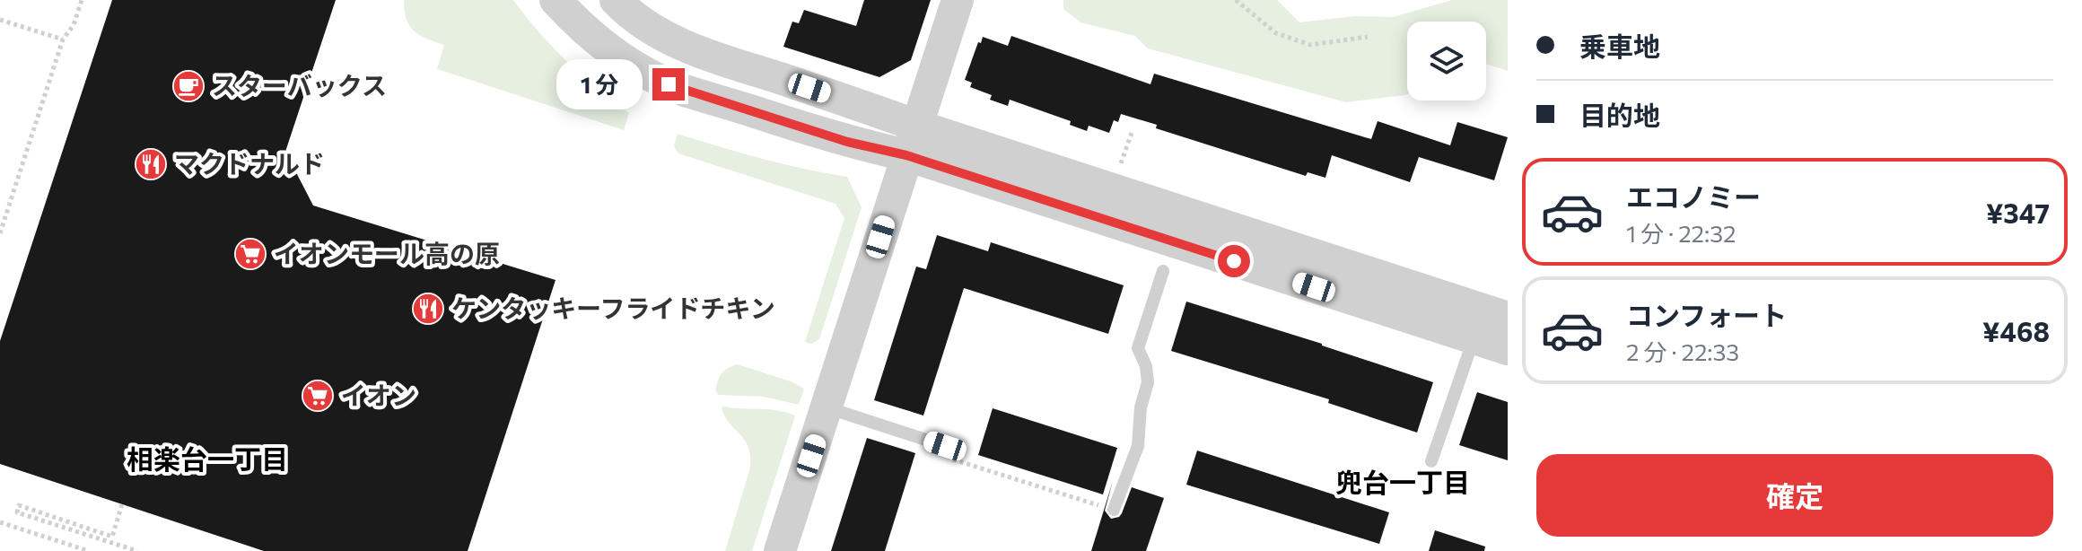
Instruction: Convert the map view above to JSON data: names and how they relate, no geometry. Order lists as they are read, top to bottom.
{
  "districts": ["相楽台一丁目", "兜台一丁目"],
  "places": {
    "cafe": ["スターバックス"],
    "restaurant": ["マクドナルド", "ケンタッキーフライドチキン"],
    "supermarket": ["イオンモール高の原", "イオン"]
  },
  "page": {
    "banner": ["乗車地", "目的地"],
    "bubble": "1 分",
    "list": [
      {
        "name": "エコノミー",
        "note": "1 分 · 22:32",
        "value": "¥347"
      },
      {
        "name": "コンフォート",
        "note": "2 分 · 22:33",
        "value": "¥468"
      }
    ],
    "buttons": "確定"
  }
}
